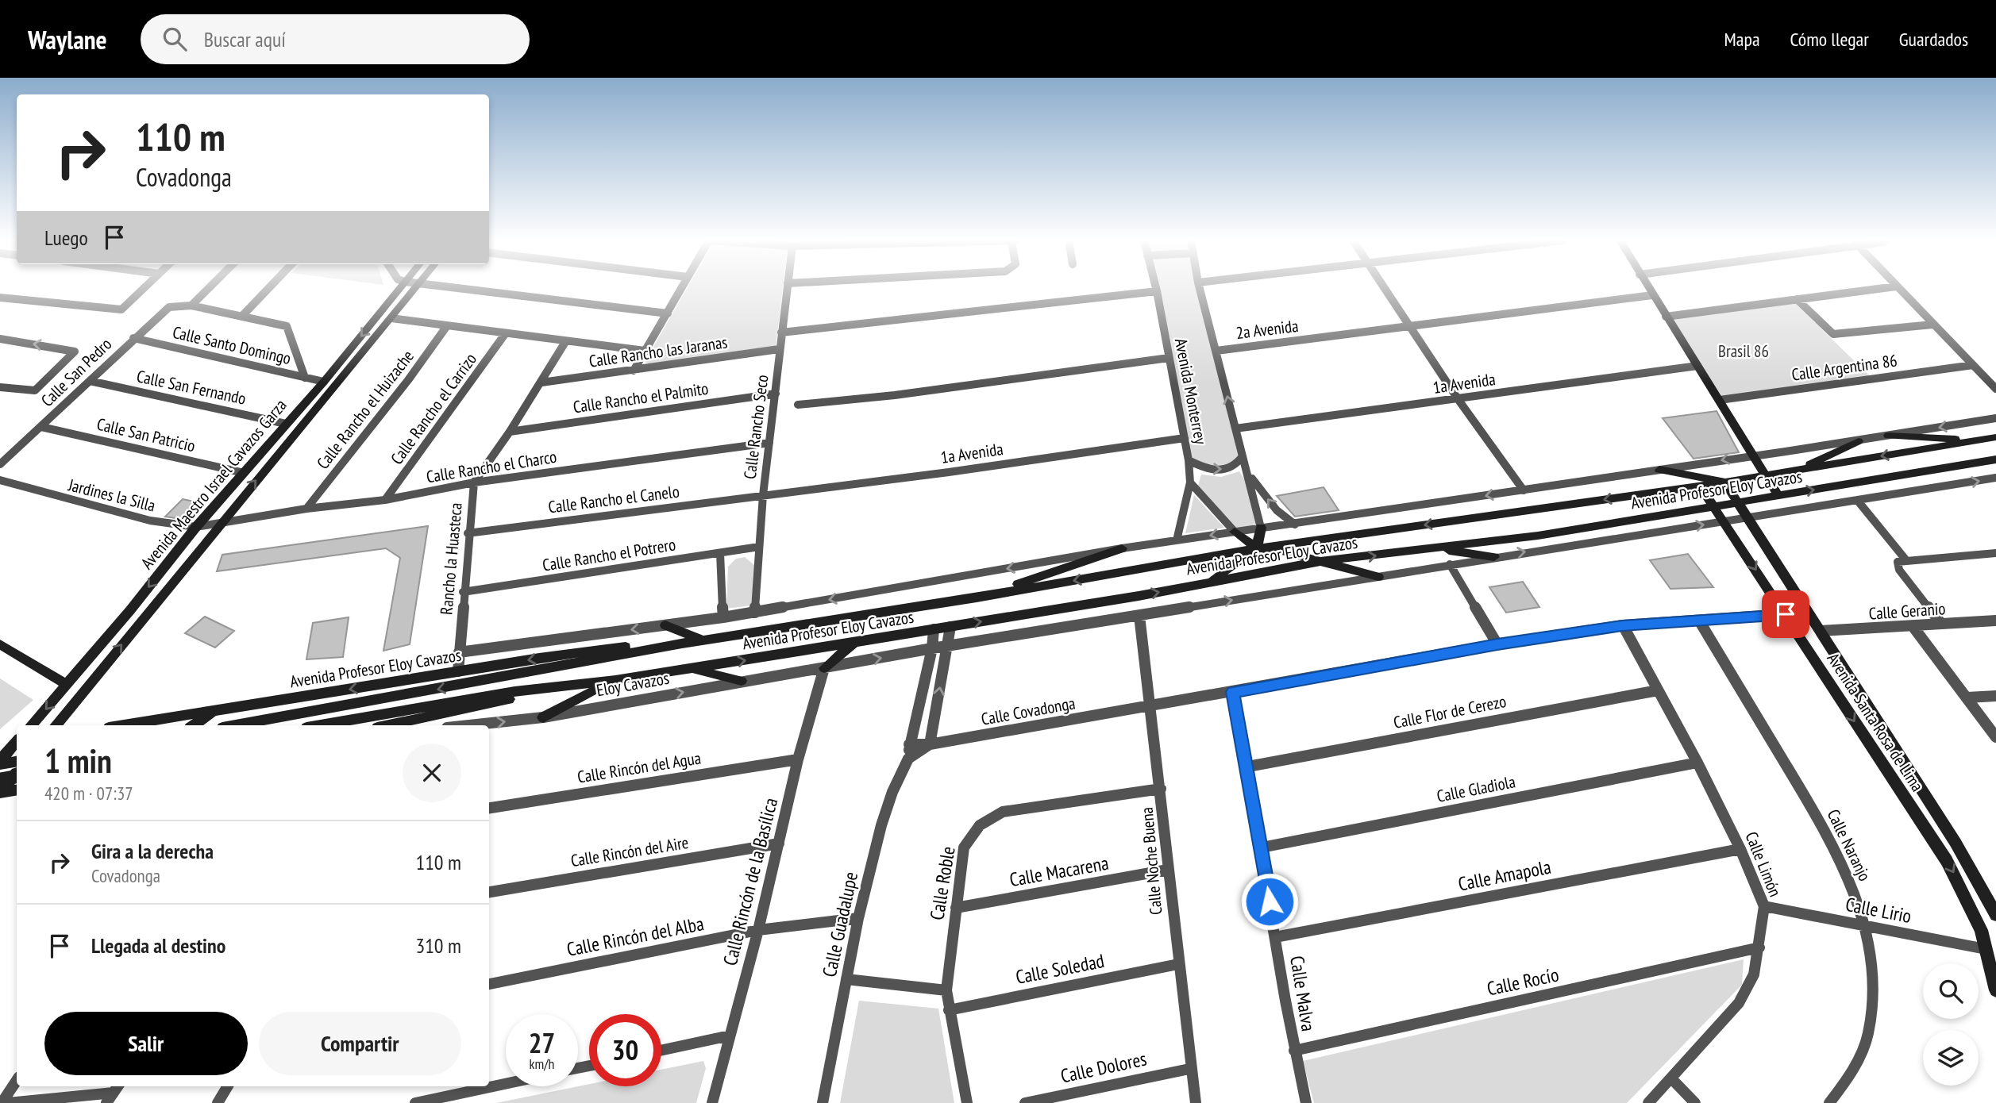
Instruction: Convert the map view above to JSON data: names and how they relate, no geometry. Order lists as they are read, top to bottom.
{
  "streets": {
    "main road": ["Avenida Maestro Israel Cavazos Garza", "Avenida Profesor Eloy Cavazos", "Avenida Santa Rosa de Lima"],
    "street": [
      "2a Avenida",
      "Calle Santo Domingo",
      "Calle Rancho las Jaranas",
      "Calle Argentina 86",
      "Calle San Pedro",
      "1a Avenida",
      "Calle San Fernando",
      "Avenida Monterrey",
      "Calle Rancho el Palmito",
      "Calle Rancho el Carrizo",
      "Calle Rancho el Huizache",
      "Calle Rancho Seco",
      "Calle San Patricio",
      "Calle Rancho el Charco",
      "Jardines la Silla",
      "Calle Rancho el Canelo",
      "Calle Rancho el Potrero",
      "Rancho la Huasteca",
      "Calle Geranio",
      "Eloy Cavazos",
      "Calle Covadonga",
      "Calle Flor de Cerezo",
      "Calle Rincón del Agua",
      "Calle Gladiola",
      "Calle Naranjo",
      "Calle Rincón del Aire",
      "Calle Noche Buena",
      "Calle Limón",
      "Calle Macarena",
      "Calle Amapola",
      "Calle Rincón de la Basílica",
      "Calle Roble",
      "Calle Lirio",
      "Calle Guadalupe",
      "Calle Rincón del Alba",
      "Calle Soledad",
      "Calle Rocío",
      "Calle Malva",
      "Calle Dolores"
    ]
  },
  "crossings": [
    ["2a Avenida", "Avenida Monterrey"],
    ["Calle Santo Domingo", "Calle San Pedro"],
    ["Calle Santo Domingo", "Avenida Maestro Israel Cavazos Garza"],
    ["Calle Rancho las Jaranas", "Calle Rancho Seco"],
    ["Calle Rancho las Jaranas", "Rancho la Huasteca"],
    ["Calle San Pedro", "Calle San Fernando"],
    ["Calle San Pedro", "Calle San Patricio"],
    ["1a Avenida", "Avenida Monterrey"],
    ["1a Avenida", "Calle Rancho Seco"],
    ["1a Avenida", "Calle Rancho el Canelo"],
    ["Calle San Fernando", "Avenida Maestro Israel Cavazos Garza"],
    ["Calle Rancho el Palmito", "Calle Rancho Seco"],
    ["Calle Rancho el Palmito", "Rancho la Huasteca"],
    ["Calle Rancho el Carrizo", "Calle Rancho el Charco"],
    ["Calle Rancho el Huizache", "Calle Rancho el Charco"],
    ["Calle Rancho Seco", "Calle Rancho el Charco"],
    ["Calle Rancho Seco", "Calle Rancho el Canelo"],
    ["Calle Rancho Seco", "Calle Rancho el Potrero"],
    ["Calle San Patricio", "Avenida Maestro Israel Cavazos Garza"],
    ["Calle Rancho el Charco", "Avenida Maestro Israel Cavazos Garza"],
    ["Calle Rancho el Charco", "Jardines la Silla"],
    ["Calle Rancho el Charco", "Rancho la Huasteca"],
    ["Avenida Maestro Israel Cavazos Garza", "Jardines la Silla"],
    ["Avenida Profesor Eloy Cavazos", "Rancho la Huasteca"],
    ["Avenida Profesor Eloy Cavazos", "Avenida Santa Rosa de Lima"],
    ["Avenida Profesor Eloy Cavazos", "Calle Guadalupe"],
    ["Calle Rancho el Canelo", "Rancho la Huasteca"],
    ["Calle Rancho el Potrero", "Rancho la Huasteca"],
    ["Calle Geranio", "Avenida Santa Rosa de Lima"],
    ["Eloy Cavazos", "Avenida Santa Rosa de Lima"],
    ["Eloy Cavazos", "Calle Noche Buena"],
    ["Eloy Cavazos", "Calle Rincón de la Basílica"],
    ["Eloy Cavazos", "Calle Guadalupe"],
    ["Calle Covadonga", "Avenida Santa Rosa de Lima"],
    ["Calle Covadonga", "Calle Naranjo"],
    ["Calle Covadonga", "Calle Noche Buena"],
    ["Calle Covadonga", "Calle Limón"],
    ["Calle Covadonga", "Calle Guadalupe"],
    ["Calle Covadonga", "Calle Malva"],
    ["Calle Flor de Cerezo", "Calle Limón"],
    ["Calle Flor de Cerezo", "Calle Malva"],
    ["Avenida Santa Rosa de Lima", "Calle Lirio"],
    ["Calle Rincón del Agua", "Calle Rincón de la Basílica"],
    ["Calle Gladiola", "Calle Limón"],
    ["Calle Gladiola", "Calle Malva"],
    ["Calle Naranjo", "Calle Lirio"],
    ["Calle Rincón del Aire", "Calle Rincón de la Basílica"],
    ["Calle Noche Buena", "Calle Macarena"],
    ["Calle Noche Buena", "Calle Roble"],
    ["Calle Noche Buena", "Calle Soledad"],
    ["Calle Noche Buena", "Calle Dolores"],
    ["Calle Limón", "Calle Amapola"],
    ["Calle Limón", "Calle Lirio"],
    ["Calle Limón", "Calle Rocío"],
    ["Calle Macarena", "Calle Roble"],
    ["Calle Amapola", "Calle Malva"],
    ["Calle Rincón de la Basílica", "Calle Rincón del Alba"],
    ["Calle Roble", "Calle Soledad"],
    ["Calle Guadalupe", "Calle Rincón del Alba"],
    ["Calle Rocío", "Calle Malva"]
  ],
  "parks": ["Brasil 86"],
  "page": {
    "header": "Waylane",
    "search": "Buscar aquí",
    "nav": ["Mapa", "Cómo llegar", "Guardados"],
    "turn": ["110 m", "Covadonga"],
    "then": "Luego",
    "heading": ["1 min", "420 m · 07:37"],
    "list": [
      {
        "name": "Gira a la derecha",
        "note": "Covadonga",
        "value": "110 m"
      },
      {
        "name": "Llegada al destino",
        "value": "310 m"
      }
    ],
    "buttons": ["Salir", "Compartir"],
    "speed": "27 km/h",
    "limit": "30"
  }
}
